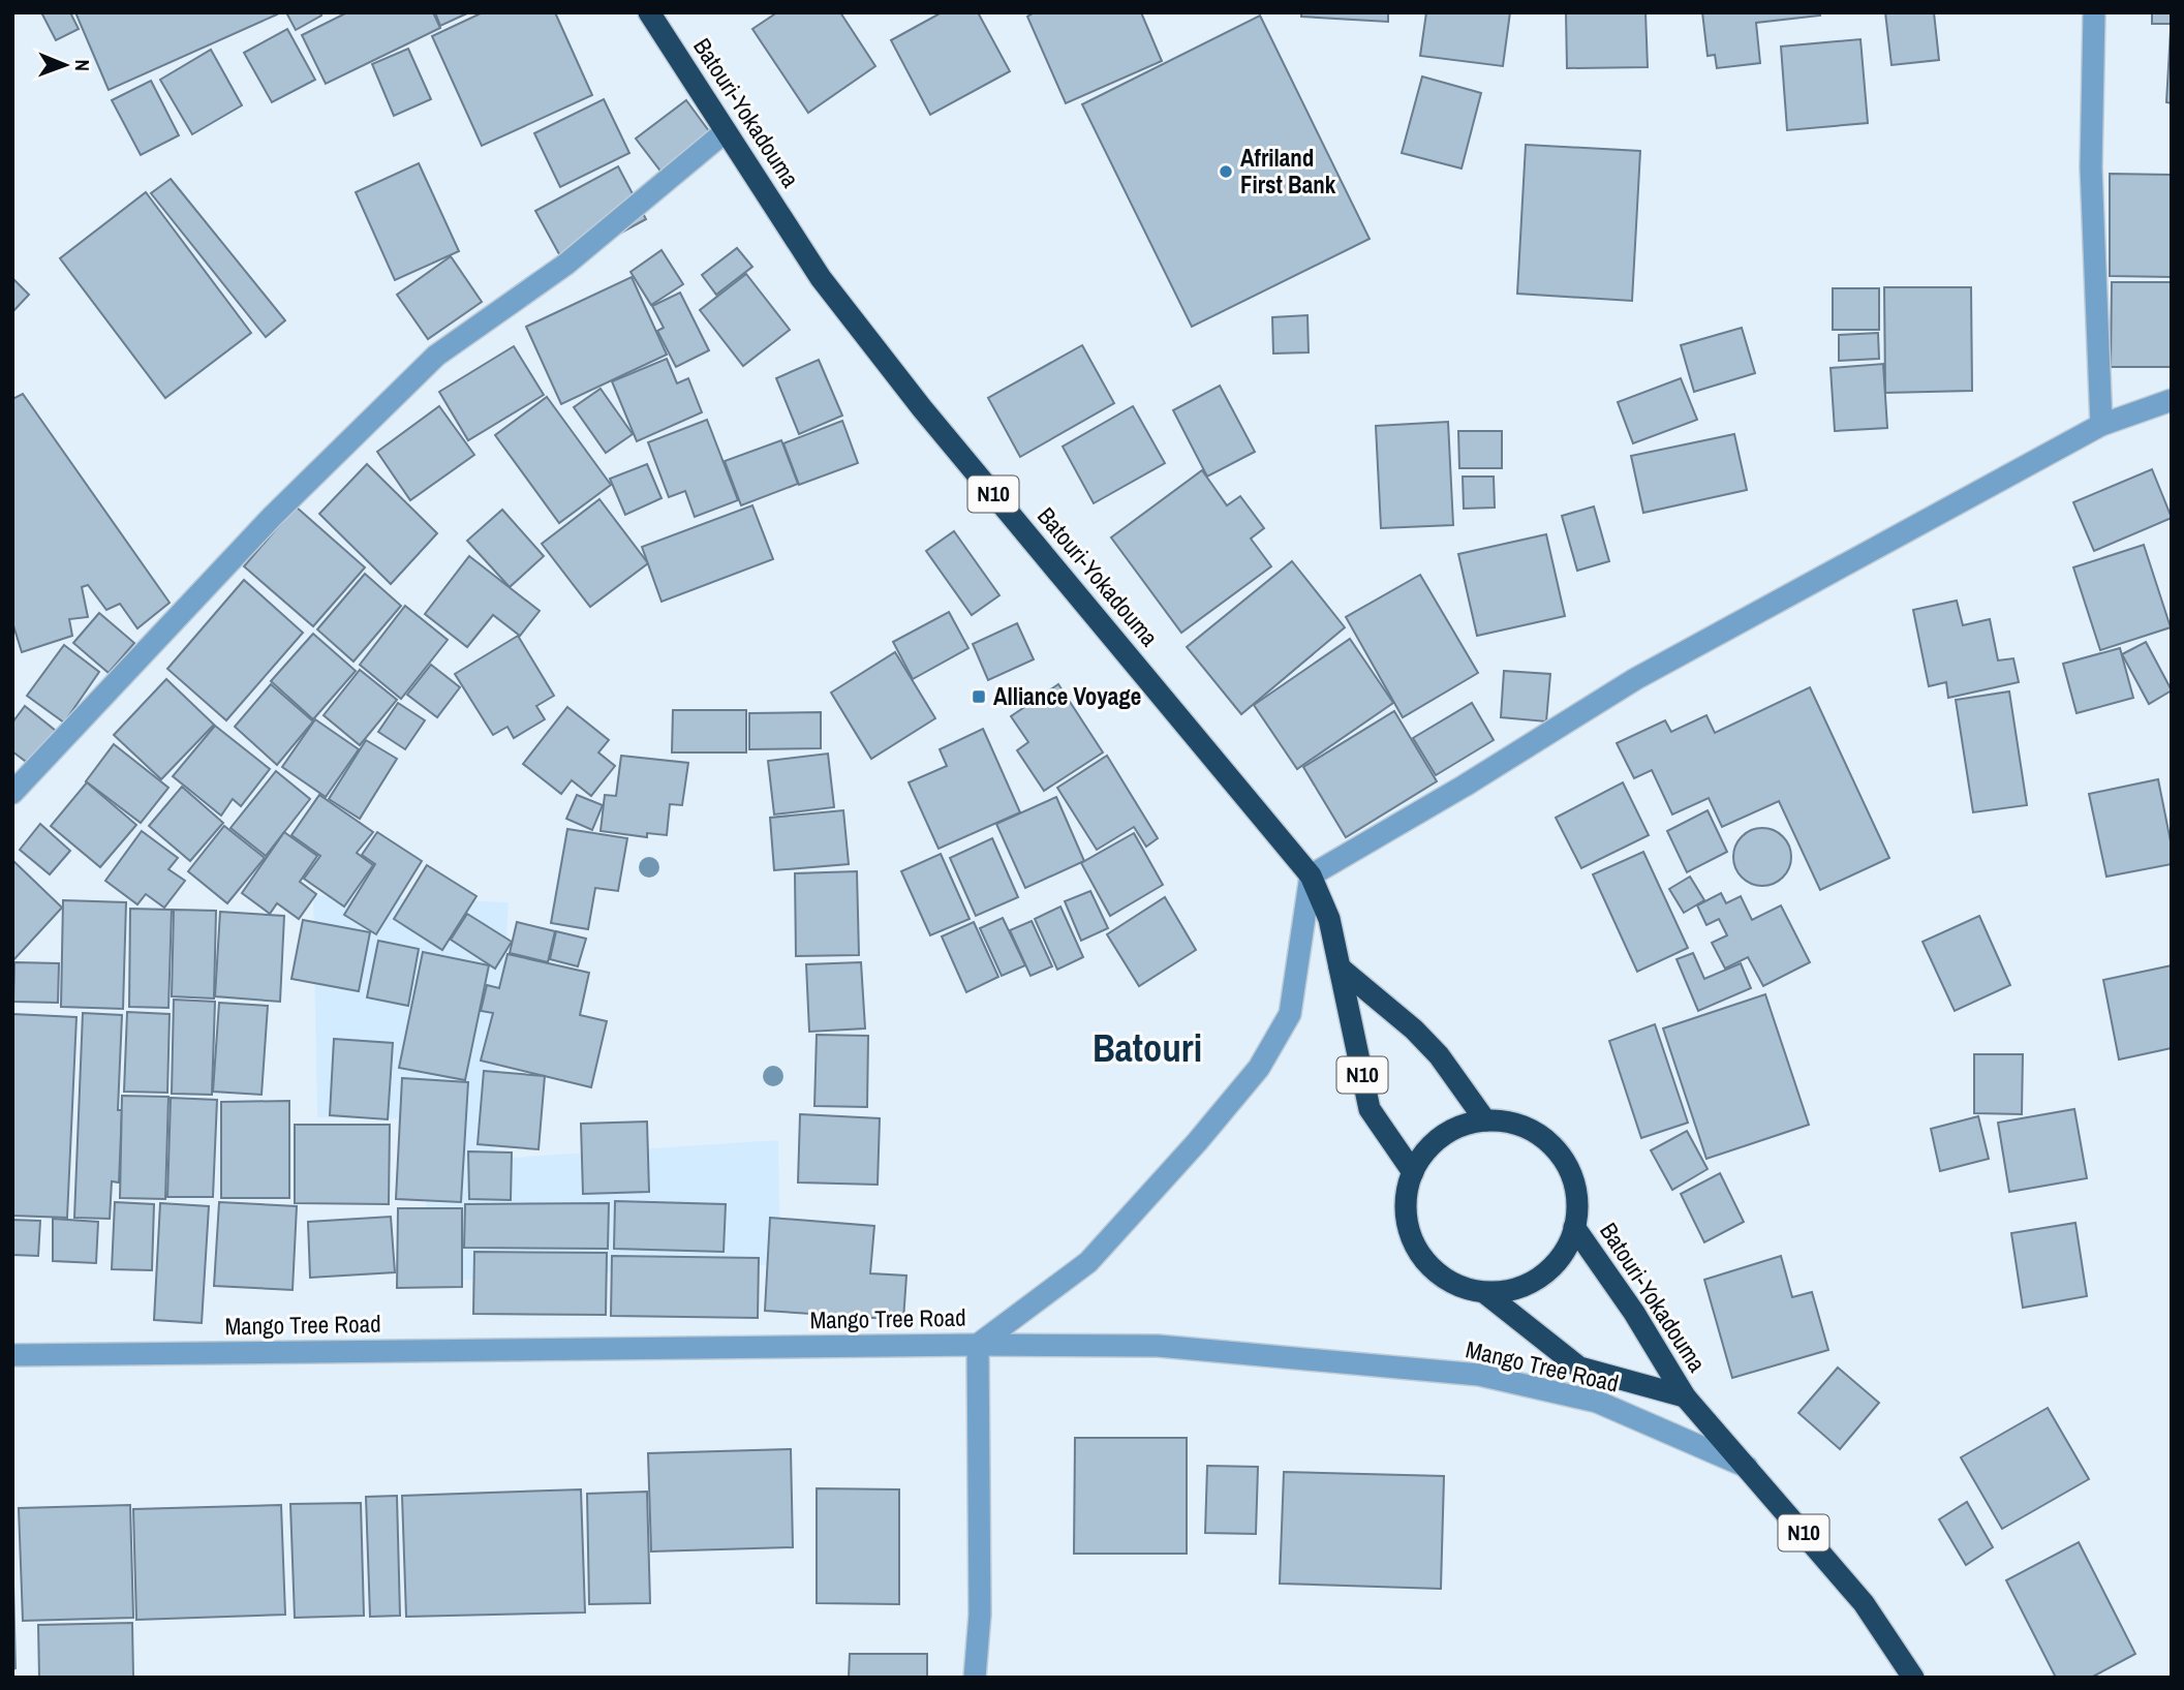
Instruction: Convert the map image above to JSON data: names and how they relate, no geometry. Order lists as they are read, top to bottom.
{
  "streets": {
    "highway": ["Batouri-Yokadouma", "N10"],
    "street": ["Mango Tree Road"]
  },
  "crossings": [
    ["Batouri-Yokadouma", "Mango Tree Road"]
  ],
  "districts": ["Batouri"],
  "places": {
    "other": ["Afriland First Bank"],
    "transit": ["Alliance Voyage"]
  },
  "north": "right"
}
